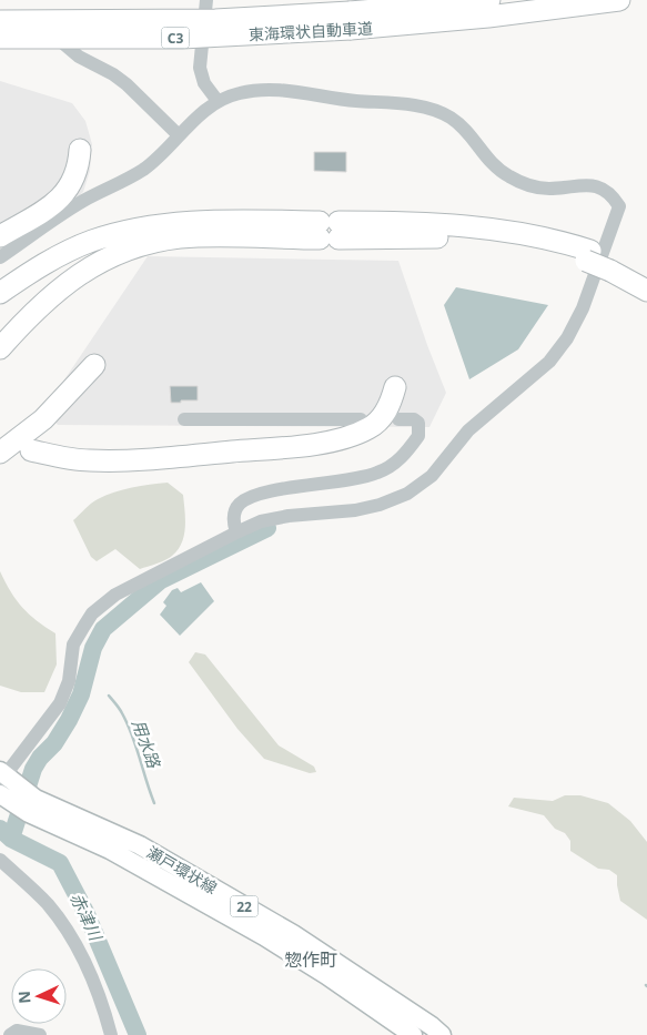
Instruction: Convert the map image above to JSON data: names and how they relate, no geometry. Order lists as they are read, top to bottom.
{
  "streets": {
    "highway": ["東海環状自動車道", "C3"],
    "main road": ["瀬戸環状線", "22"]
  },
  "districts": ["惣作町"],
  "water": ["用水路", "赤津川"],
  "north": "left"
}
